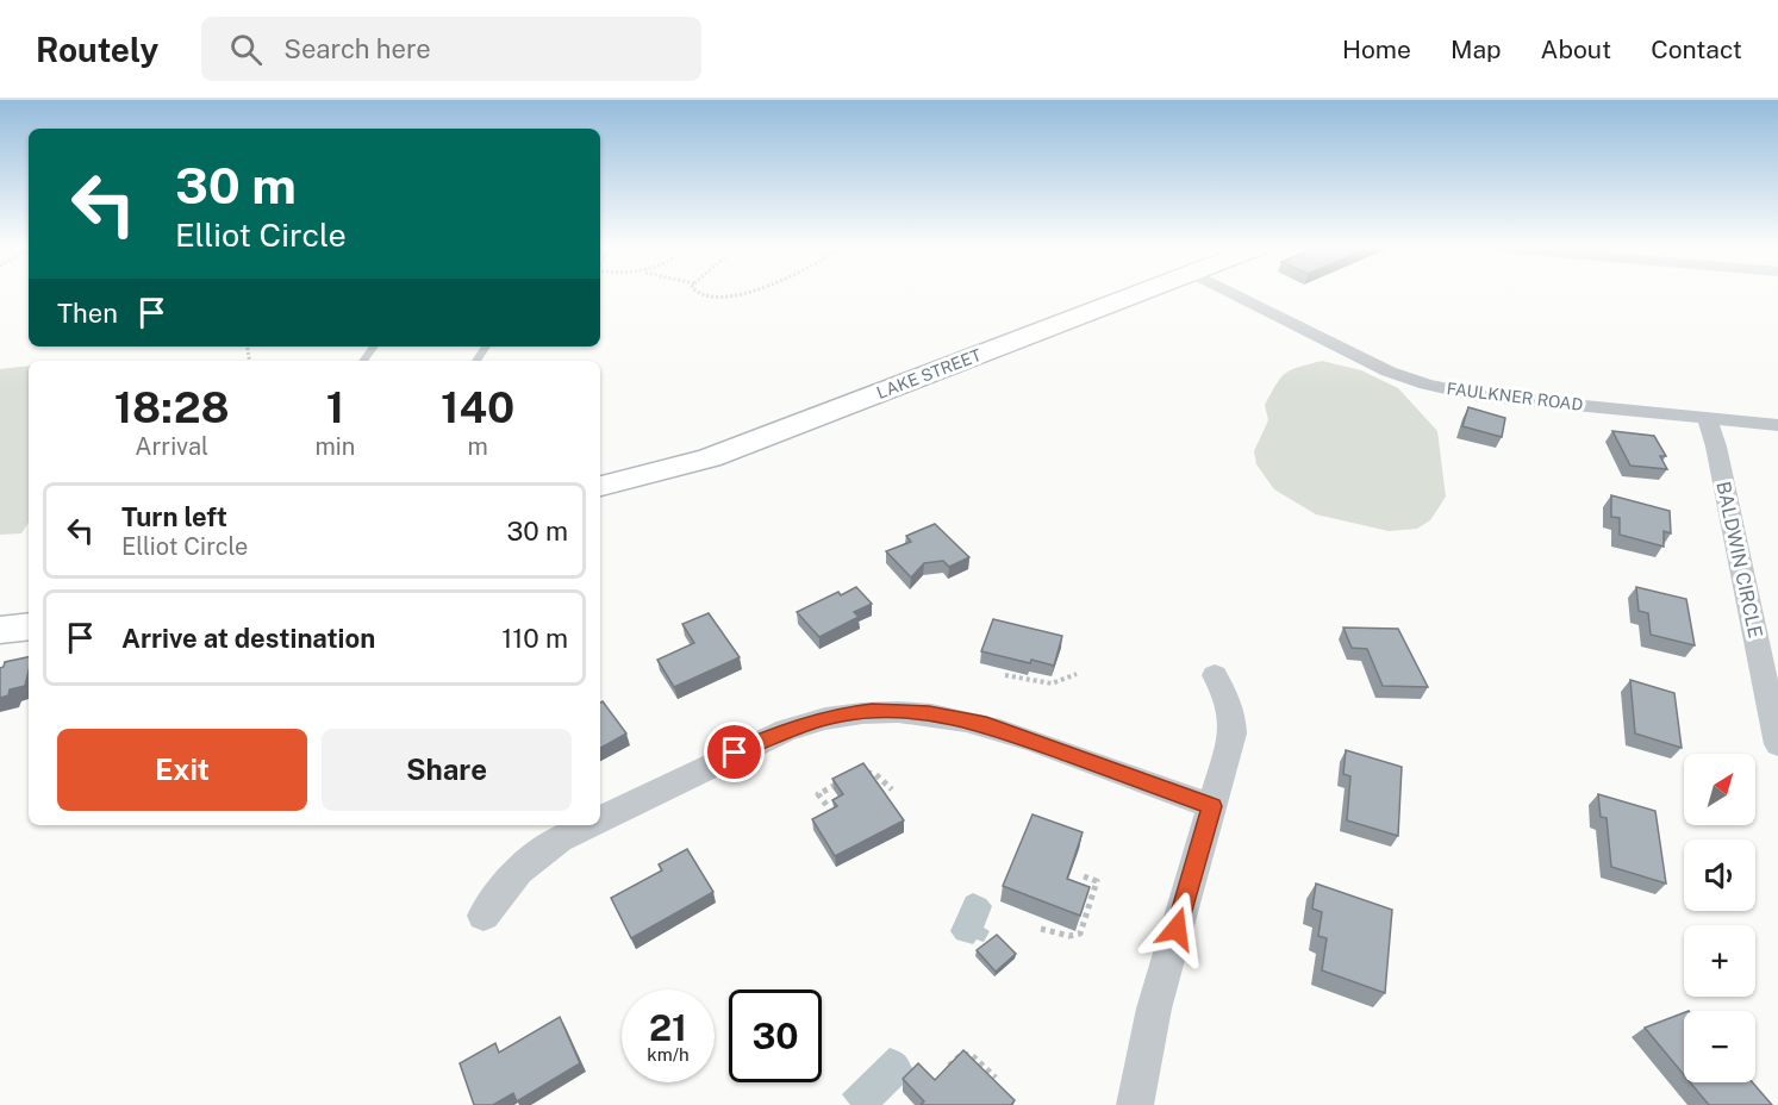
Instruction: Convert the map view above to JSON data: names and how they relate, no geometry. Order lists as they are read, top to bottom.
{
  "streets": {
    "main road": ["LAKE STREET"],
    "street": ["FAULKNER ROAD", "BALDWIN CIRCLE"]
  },
  "crossings": [
    ["FAULKNER ROAD", "BALDWIN CIRCLE"]
  ],
  "north": "top right",
  "page": {
    "header": "Routely",
    "search": "Search here",
    "nav": [
      "Home",
      "Map",
      "About",
      "Contact"
    ],
    "turn": ["30 m", "Elliot Circle"],
    "then": "Then",
    "eta": [
      "18:28",
      "Arrival",
      "1",
      "min",
      "140",
      "m"
    ],
    "list": [
      {
        "name": "Turn left",
        "note": "Elliot Circle",
        "value": "30 m"
      },
      {
        "name": "Arrive at destination",
        "value": "110 m"
      }
    ],
    "buttons": ["Exit", "Share"],
    "map_buttons": ["+", "−"],
    "speed": "21 km/h",
    "limit": "30"
  }
}
